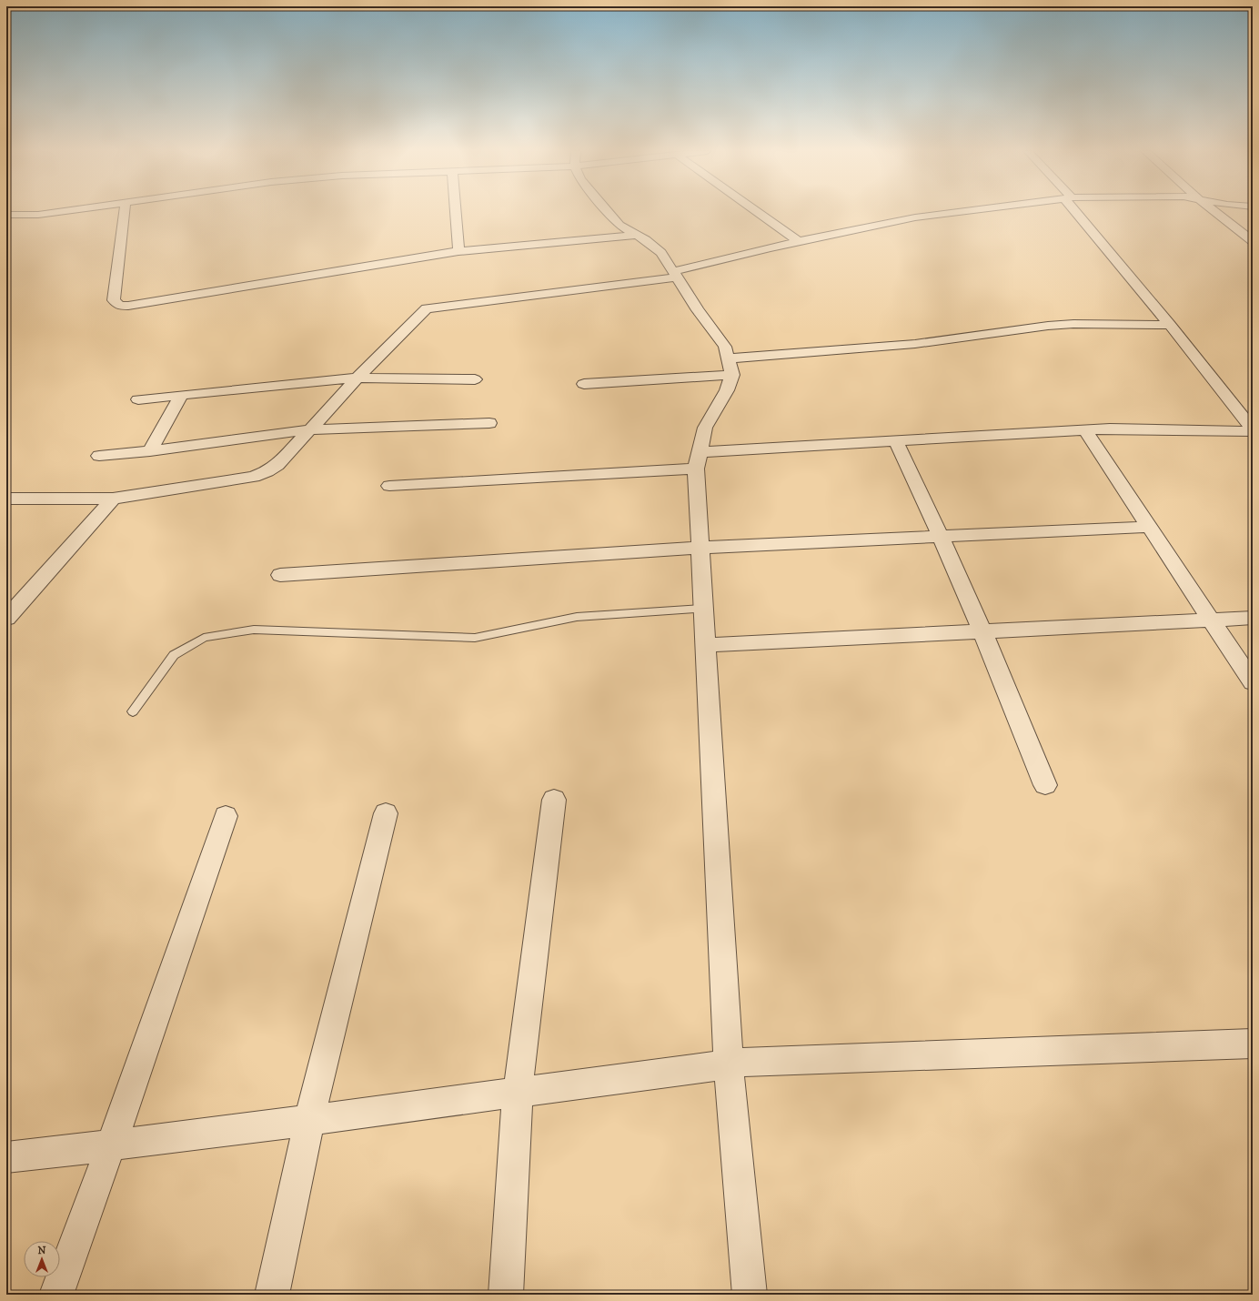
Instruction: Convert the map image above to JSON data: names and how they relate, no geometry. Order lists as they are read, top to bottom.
{
  "north": "top"
}
